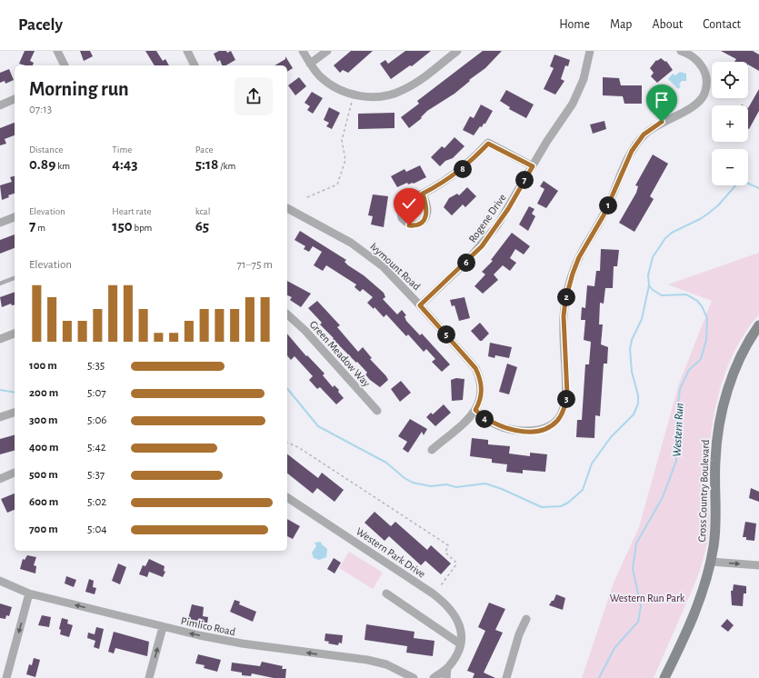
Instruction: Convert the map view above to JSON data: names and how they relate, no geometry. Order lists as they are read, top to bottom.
{
  "streets": {
    "main road": ["Cross Country Boulevard"],
    "street": [
      "Rogene Drive",
      "Ivymount Road",
      "Green Meadow Way",
      "Western Park Drive",
      "Pimlico Road"
    ]
  },
  "crossings": [
    ["Rogene Drive", "Ivymount Road"]
  ],
  "one_way": ["Pimlico Road"],
  "water": ["Western Run"],
  "parks": ["Western Run Park"],
  "page": {
    "header": "Pacely",
    "nav": [
      "Home",
      "Map",
      "About",
      "Contact"
    ],
    "map_buttons": ["+", "−"],
    "heading": ["Morning run", "07:13"],
    "stats": [
      ["Distance", "0.89 km"],
      ["Time", "4:43"],
      ["Pace", "5:18 /km"],
      ["Elevation", "7 m"],
      ["Heart rate", "150 bpm"],
      ["kcal", "65"]
    ],
    "pins": [
      "8",
      "7",
      "1",
      "6",
      "2",
      "5",
      "3",
      "4"
    ],
    "chart": ["Elevation", "71–75 m"],
    "list": [
      {
        "name": "100 m",
        "note": "5:35"
      },
      {
        "name": "200 m",
        "note": "5:07"
      },
      {
        "name": "300 m",
        "note": "5:06"
      },
      {
        "name": "400 m",
        "note": "5:42"
      },
      {
        "name": "500 m",
        "note": "5:37"
      },
      {
        "name": "600 m",
        "note": "5:02"
      },
      {
        "name": "700 m",
        "note": "5:04"
      }
    ]
  }
}
